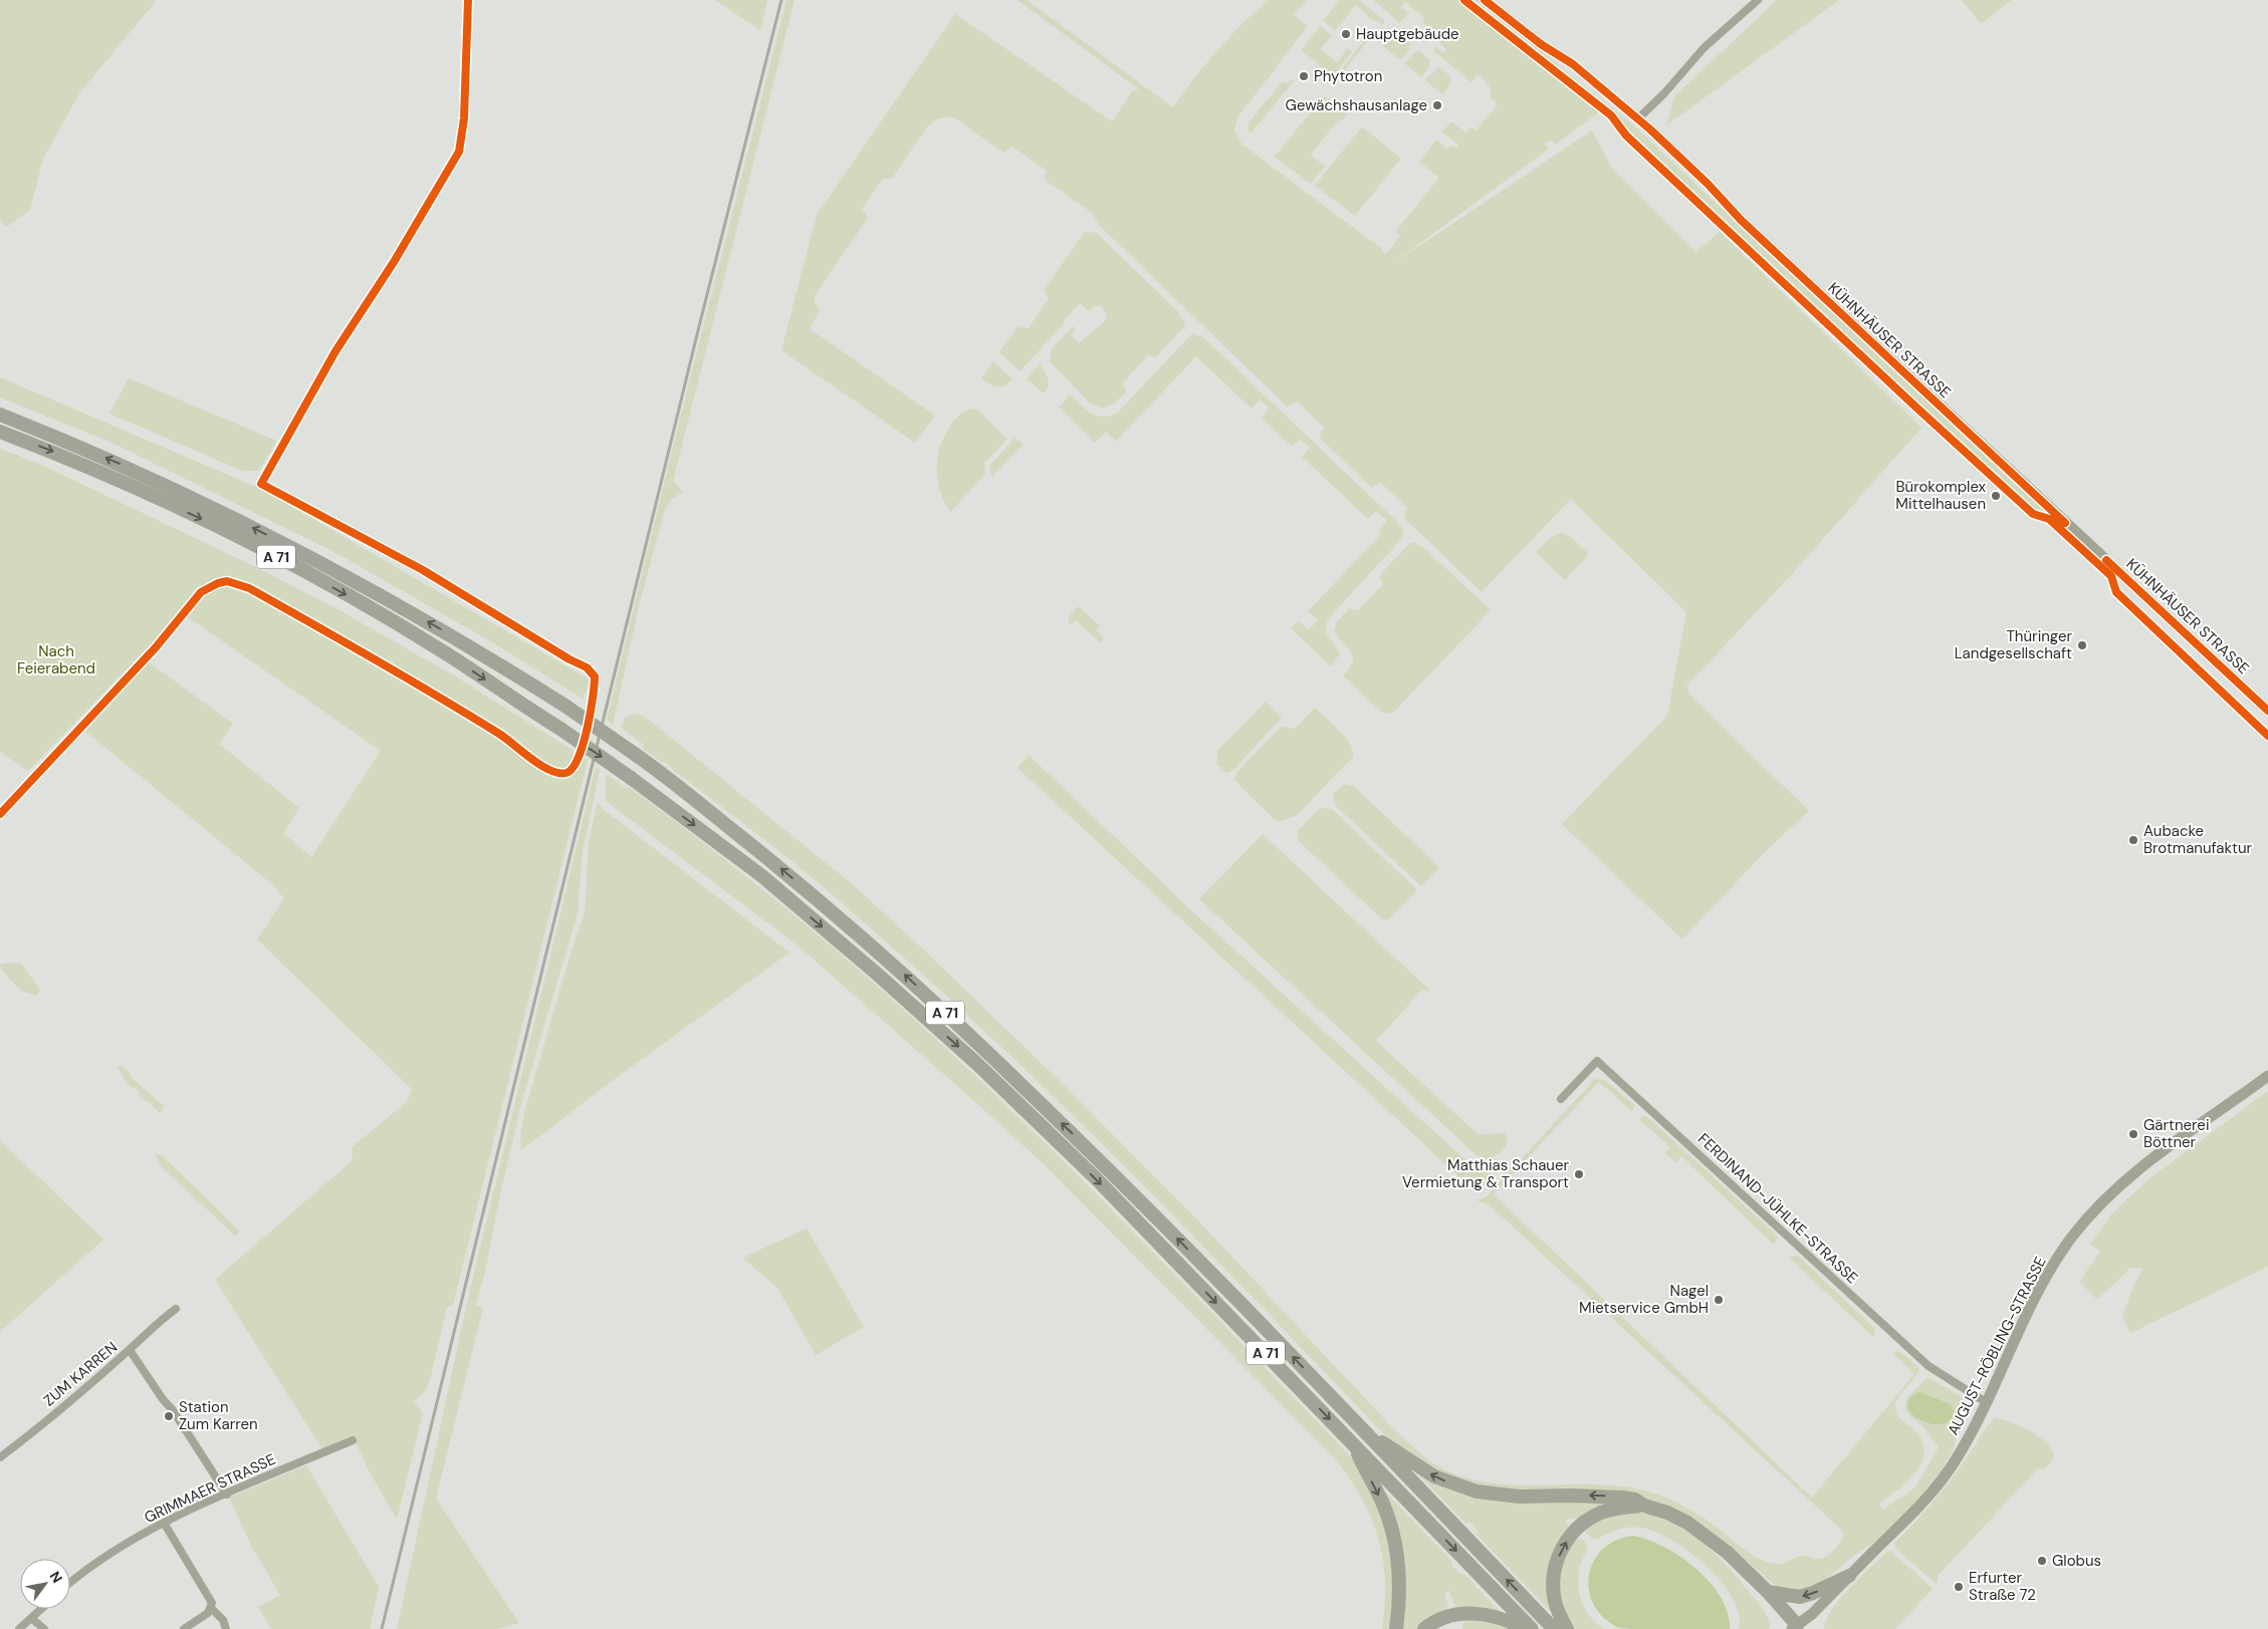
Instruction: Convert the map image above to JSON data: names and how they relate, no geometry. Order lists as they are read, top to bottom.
{
  "streets": {
    "highway": ["A 71"],
    "street": [
      "KÜHNHÄUSER STRASSE",
      "FERDINAND-JÜHLKE-STRASSE",
      "AUGUST-RÖBLING-STRASSE",
      "ZUM KARREN",
      "GRIMMAER STRASSE"
    ]
  },
  "crossings": [
    ["FERDINAND-JÜHLKE-STRASSE", "AUGUST-RÖBLING-STRASSE"]
  ],
  "parks": ["Nach Feierabend"],
  "places": [
    "Hauptgebäude",
    "Phytotron",
    "Gewächshausanlage",
    "Bürokomplex Mittelhausen",
    "Thüringer Landgesellschaft",
    "Aubacke Brotmanufaktur",
    "Gärtnerei Böttner",
    "Matthias Schauer Vermietung & Transport",
    "Nagel Mietservice GmbH",
    "Station Zum Karren",
    "Globus",
    "Erfurter Straße 72"
  ],
  "north": "top right"
}
